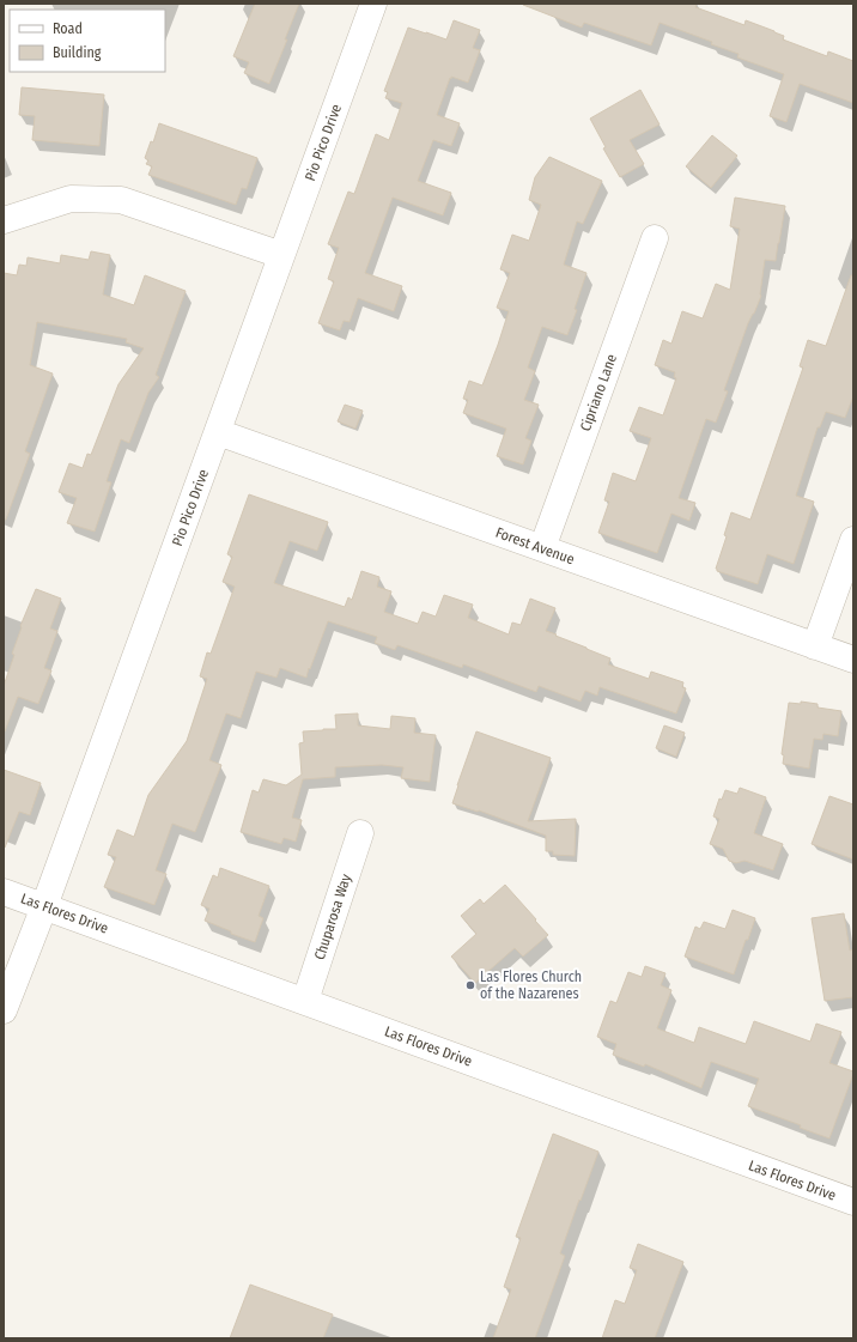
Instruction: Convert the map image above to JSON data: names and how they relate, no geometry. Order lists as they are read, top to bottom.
{
  "streets": {
    "street": [
      "Pio Pico Drive",
      "Cipriano Lane",
      "Forest Avenue",
      "Las Flores Drive",
      "Chuparosa Way"
    ]
  },
  "crossings": [
    ["Pio Pico Drive", "Forest Avenue"],
    ["Pio Pico Drive", "Las Flores Drive"],
    ["Cipriano Lane", "Forest Avenue"],
    ["Las Flores Drive", "Chuparosa Way"]
  ],
  "places": ["Las Flores Church of the Nazarenes"],
  "legend": ["Road", "Building"]
}
